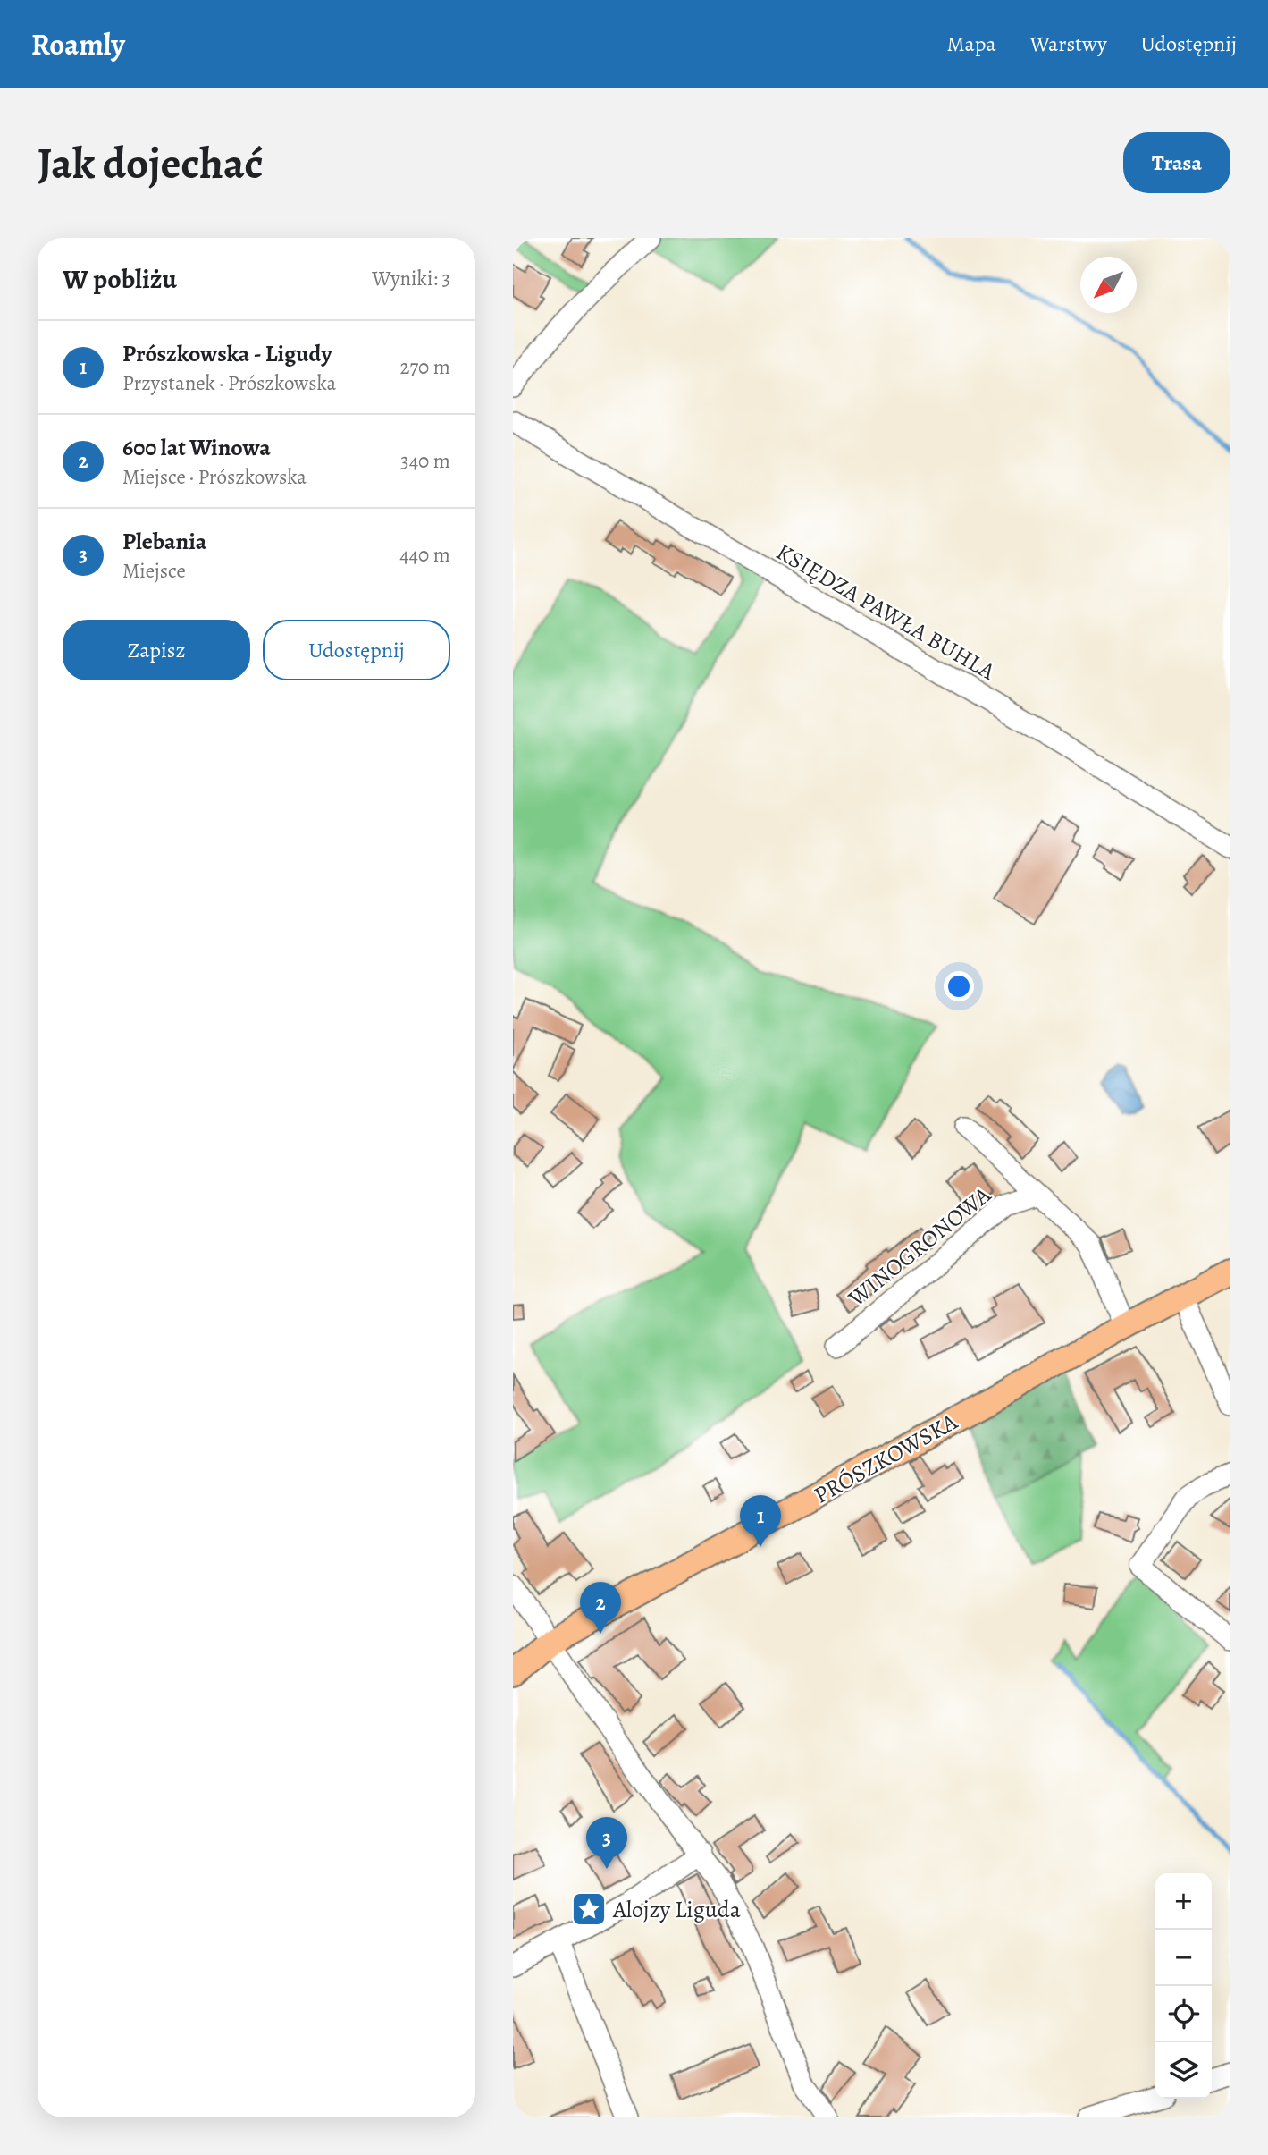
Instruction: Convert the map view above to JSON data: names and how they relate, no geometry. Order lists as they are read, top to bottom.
{
  "streets": {
    "main road": ["PRÓSZKOWSKA"],
    "street": ["KSIĘDZA PAWŁA BUHLA", "WINOGRONOWA"]
  },
  "crossings": [
    ["WINOGRONOWA", "PRÓSZKOWSKA"]
  ],
  "places": {
    "place": ["Alojzy Liguda"]
  },
  "north": "bottom left",
  "page": {
    "header": "Roamly",
    "nav": ["Mapa", "Warstwy", "Udostępnij"],
    "buttons": [
      "Trasa",
      ["Zapisz", "Udostępnij"]
    ],
    "title": "Jak dojechać",
    "heading": ["W pobliżu", "Wyniki: 3"],
    "list": [
      {
        "mark": "1",
        "name": "Prószkowska - Ligudy",
        "note": "Przystanek · Prószkowska",
        "value": "270 m"
      },
      {
        "mark": "2",
        "name": "600 lat Winowa",
        "note": "Miejsce · Prószkowska",
        "value": "340 m"
      },
      {
        "mark": "3",
        "name": "Plebania",
        "note": "Miejsce",
        "value": "440 m"
      }
    ],
    "pins": ["1", "2", "3"],
    "map_buttons": ["+", "−"]
  }
}
